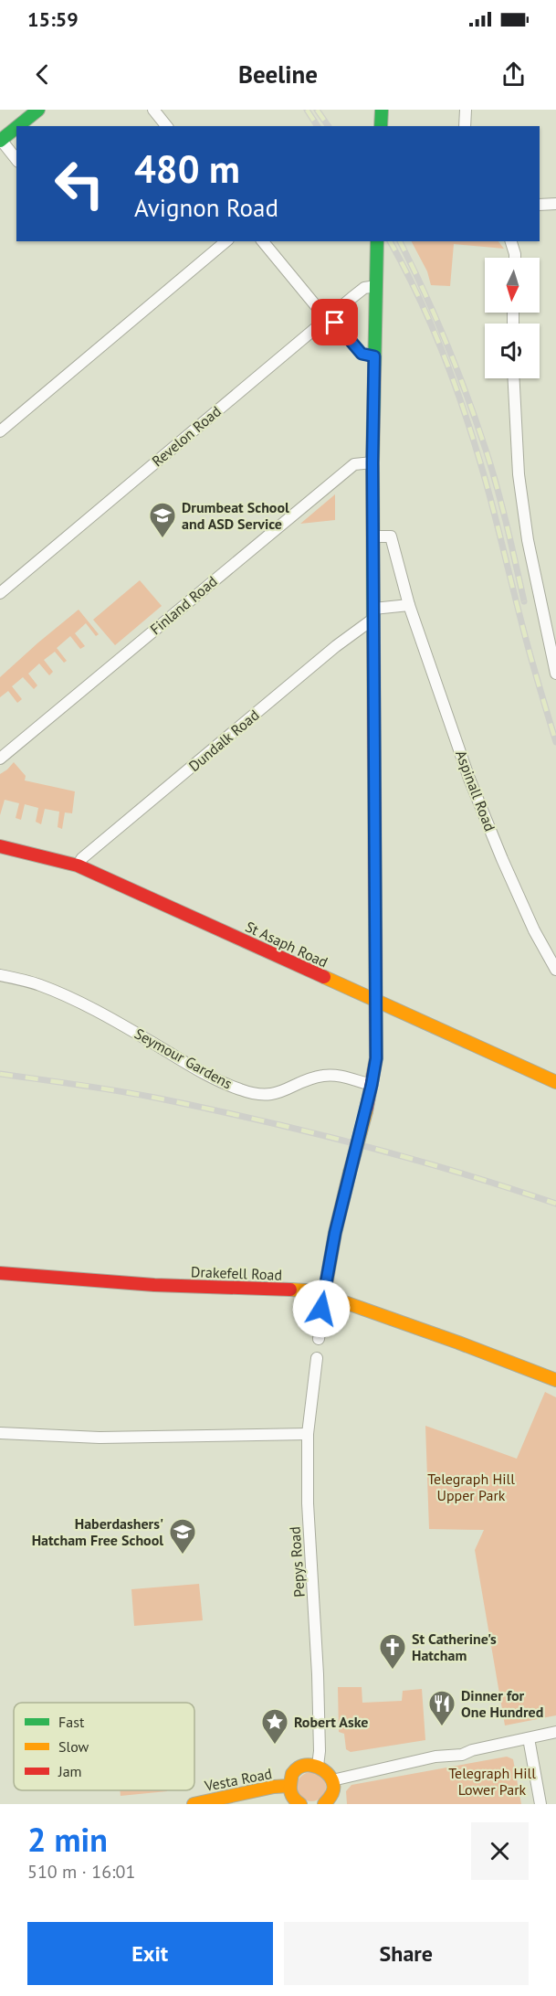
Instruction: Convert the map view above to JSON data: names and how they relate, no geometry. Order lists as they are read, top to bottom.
{
  "streets": {
    "street": [
      "Revelon Road",
      "Finland Road",
      "Dundalk Road",
      "Aspinall Road",
      "St Asaph Road",
      "Seymour Gardens",
      "Drakefell Road",
      "Pepys Road",
      "Vesta Road"
    ]
  },
  "crossings": [
    ["Dundalk Road", "St Asaph Road"]
  ],
  "parks": ["Telegraph Hill Upper Park", "Telegraph Hill Lower Park"],
  "places": {
    "school or university": ["Drumbeat School and ASD Service", "Haberdashers' Hatcham Free School"],
    "church": ["St Catherine's Hatcham"],
    "restaurant": ["Dinner for One Hundred"],
    "place": ["Robert Aske"]
  },
  "legend": ["Fast", "Slow", "Jam"],
  "north": "bottom",
  "page": {
    "status": "15:59",
    "header": "Beeline",
    "turn": ["480 m", "Avignon Road"],
    "heading": ["2 min", "510 m · 16:01"],
    "buttons": ["Exit", "Share"]
  }
}
